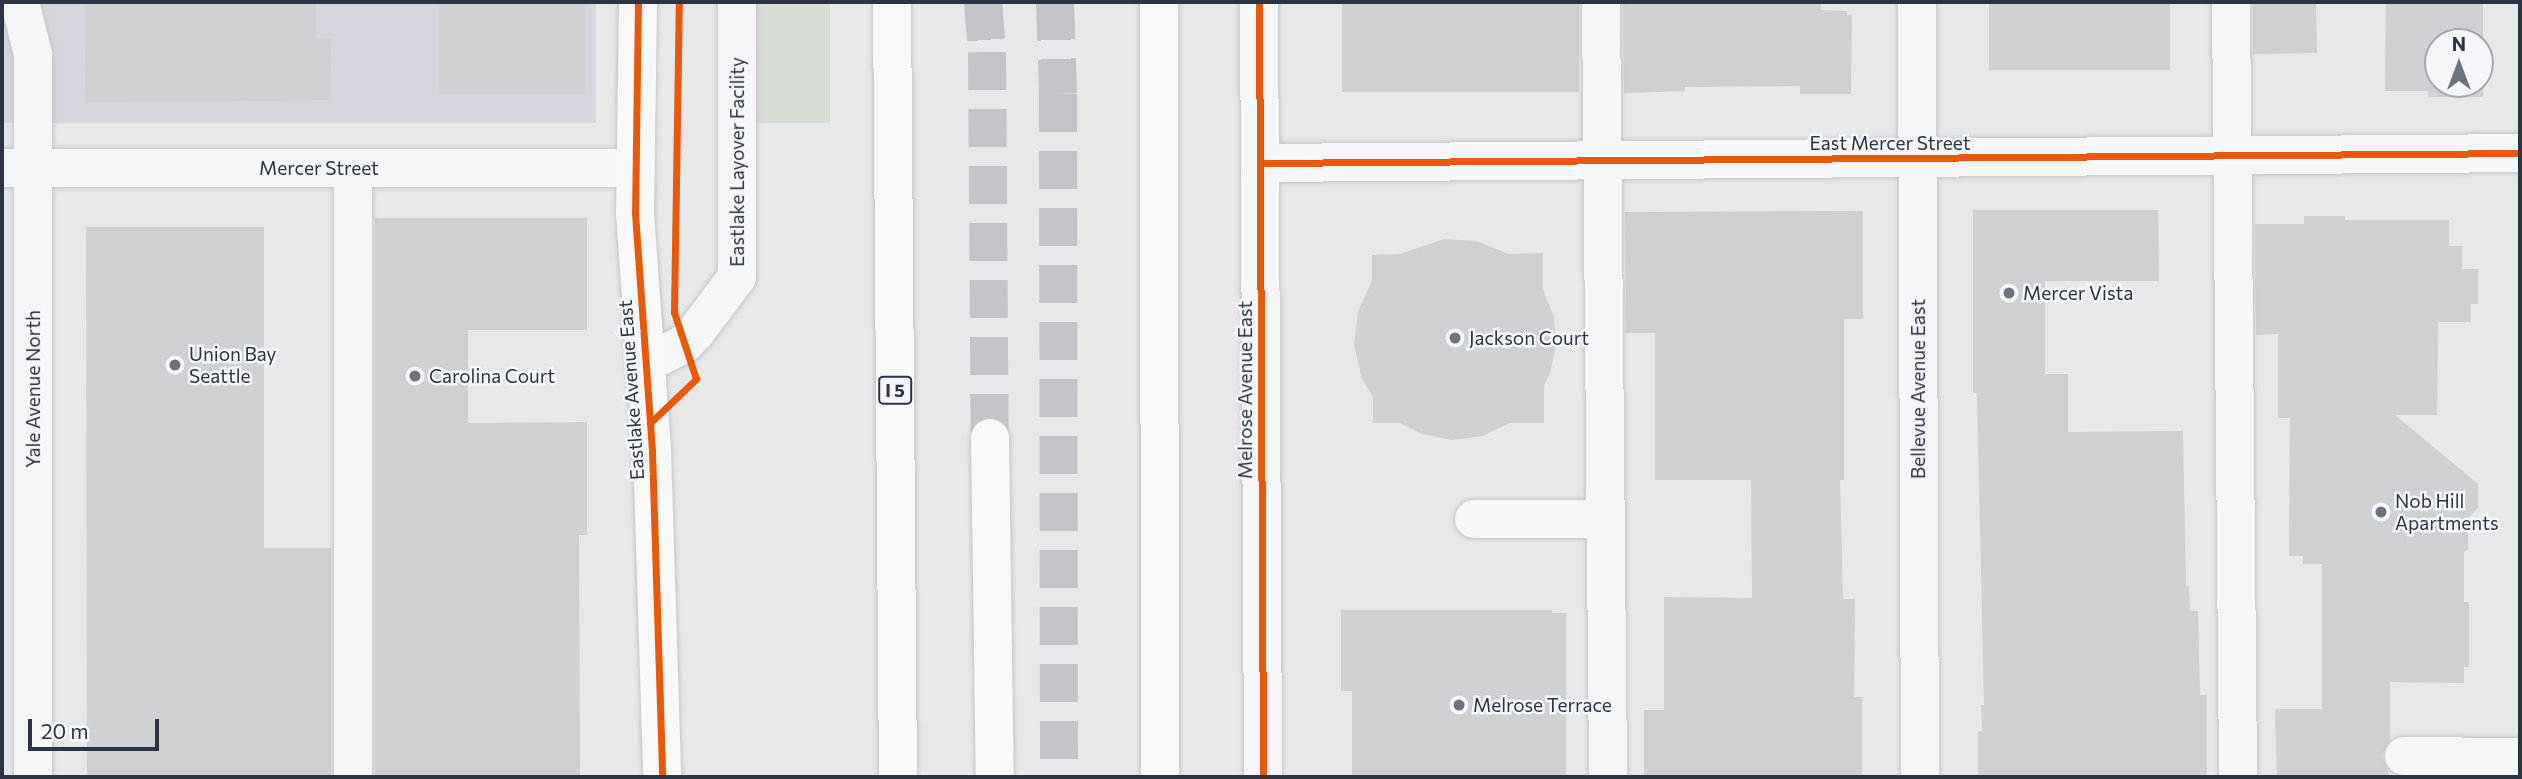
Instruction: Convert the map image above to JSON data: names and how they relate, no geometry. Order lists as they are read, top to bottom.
{
  "streets": {
    "main road": ["Eastlake Avenue East", "I 5"],
    "street": [
      "East Mercer Street",
      "Eastlake Layover Facility",
      "Mercer Street",
      "Yale Avenue North",
      "Bellevue Avenue East",
      "Melrose Avenue East"
    ]
  },
  "crossings": [
    ["East Mercer Street", "Bellevue Avenue East"],
    ["East Mercer Street", "Melrose Avenue East"],
    ["Eastlake Layover Facility", "Eastlake Avenue East"],
    ["Mercer Street", "Yale Avenue North"],
    ["Mercer Street", "Eastlake Avenue East"]
  ],
  "places": [
    "Mercer Vista",
    "Jackson Court",
    "Union Bay Seattle",
    "Carolina Court",
    "Nob Hill Apartments",
    "Melrose Terrace"
  ],
  "scale_bar": "20 m",
  "north": "top"
}
